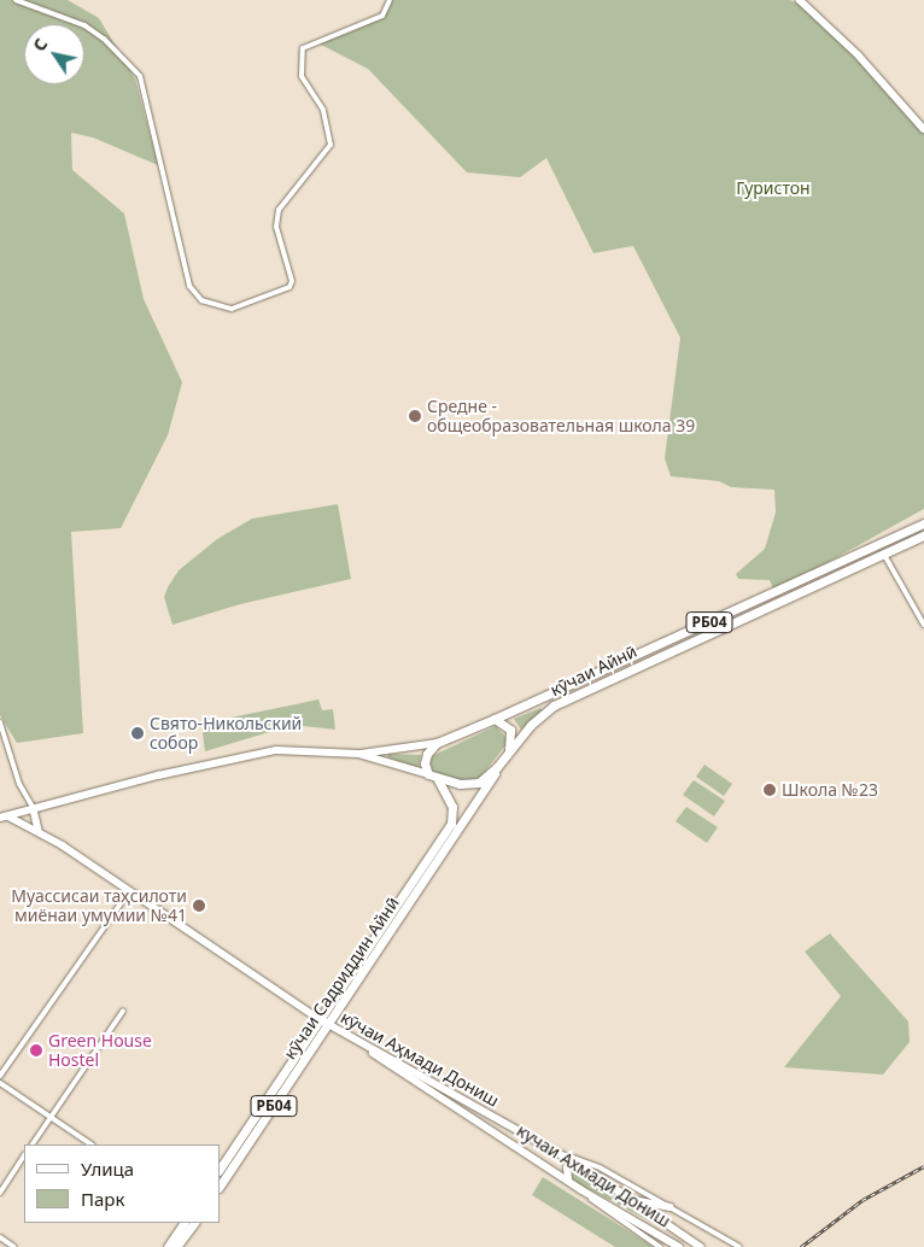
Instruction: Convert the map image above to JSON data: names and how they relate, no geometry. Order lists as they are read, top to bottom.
{
  "streets": {
    "highway": ["РБ04", "кӯчаи Айнӣ", "кӯчаи Садриддин Айнӣ"],
    "street": ["кӯчаи Аҳмади Дониш", "кучаи Ахмади Дониш"]
  },
  "crossings": [
    ["РБ04", "кӯчаи Айнӣ"],
    ["РБ04", "кӯчаи Садриддин Айнӣ"],
    ["кӯчаи Садриддин Айнӣ", "кӯчаи Аҳмади Дониш"],
    ["кӯчаи Аҳмади Дониш", "кучаи Ахмади Дониш"]
  ],
  "parks": ["Гуристон"],
  "places": [
    "Средне - общеобразовательная школа 39",
    "Свято-Никольский собор",
    "Школа №23",
    "Муассисаи таҳсилоти миёнаи умумии №41",
    "Green House Hostel"
  ],
  "legend": ["Улица", "Парк"],
  "north": "top left"
}
